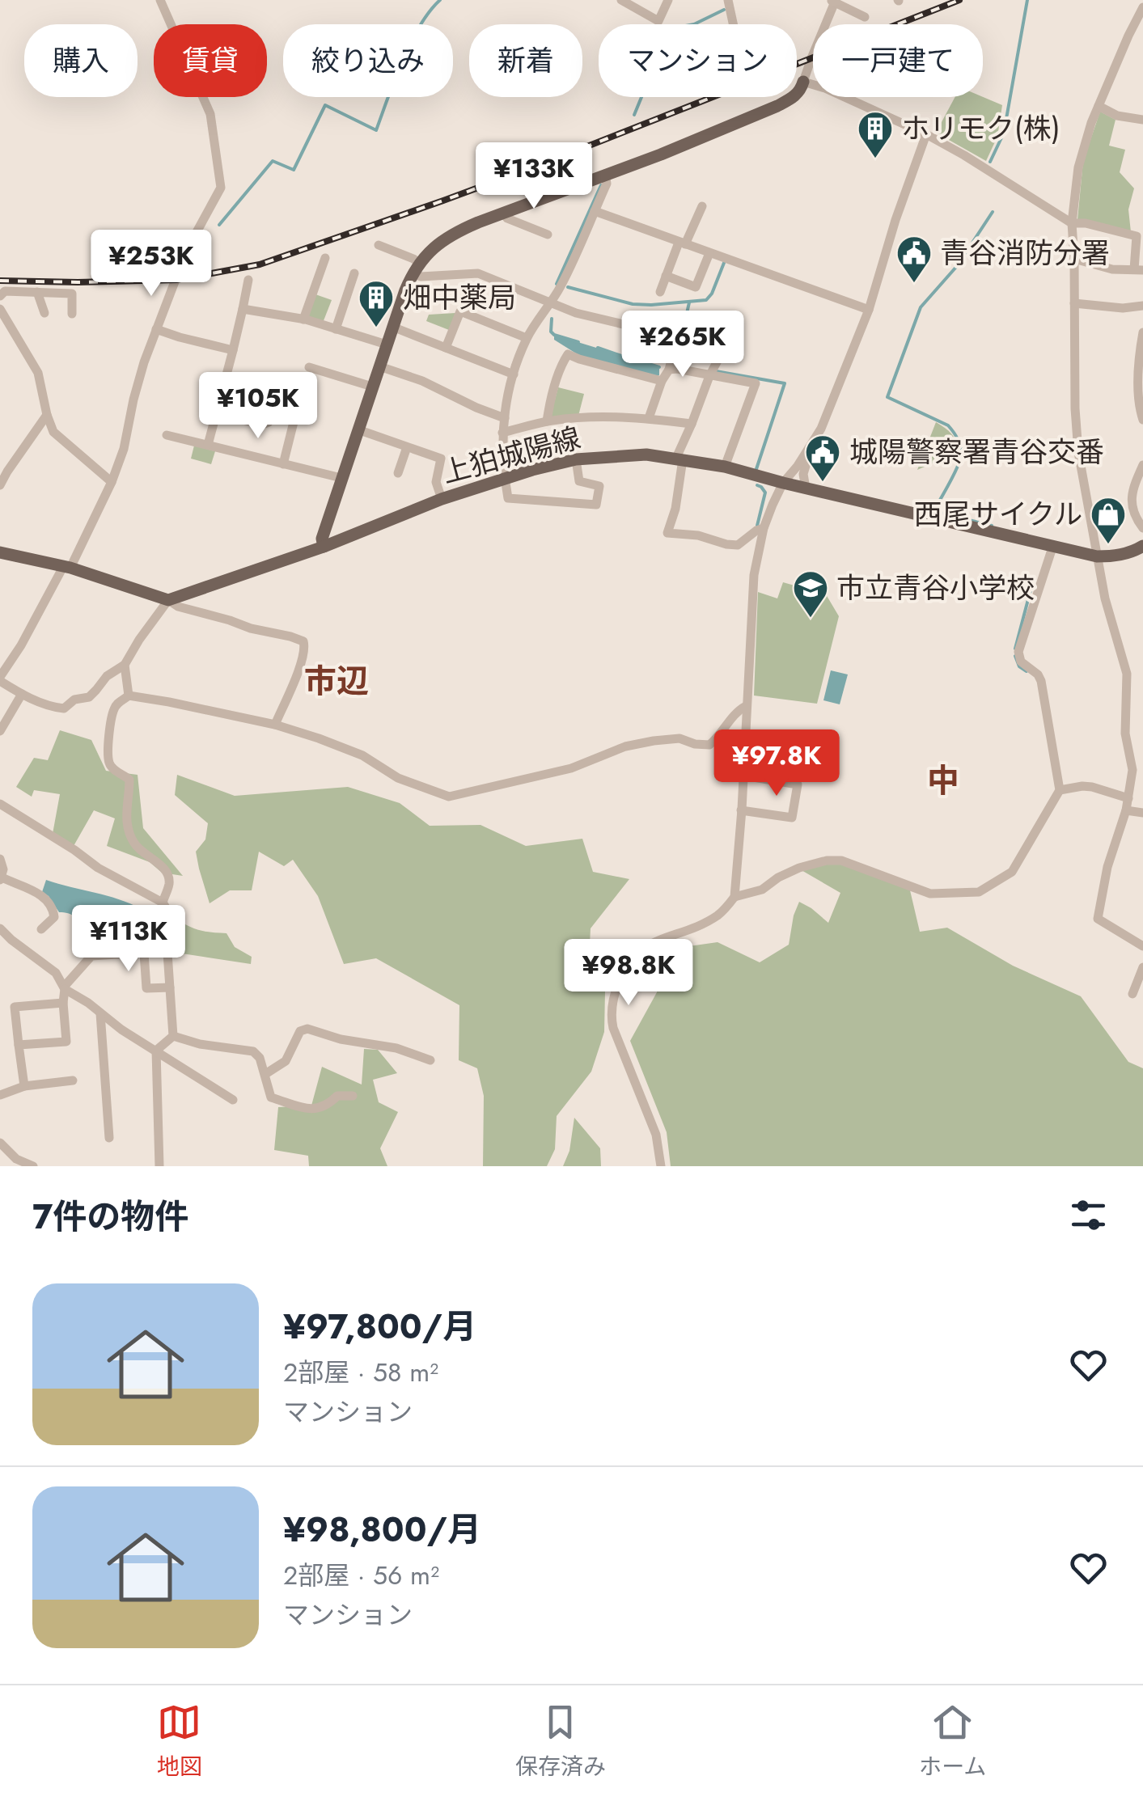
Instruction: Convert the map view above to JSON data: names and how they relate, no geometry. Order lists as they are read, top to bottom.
{
  "streets": {
    "main road": ["上狛城陽線"]
  },
  "districts": ["市辺", "中"],
  "places": {
    "building": ["ホリモク(株)", "畑中薬局"],
    "public building": ["青谷消防分署", "城陽警察署青谷交番"],
    "shop": ["西尾サイクル"],
    "school or university": ["市立青谷小学校"]
  },
  "page": {
    "chip": [
      "購入",
      "賃貸",
      "絞り込み",
      "新着",
      "マンション",
      "一戸建て"
    ],
    "price": [
      "¥133K",
      "¥253K",
      "¥265K",
      "¥105K",
      "¥97.8K",
      "¥113K",
      "¥98.8K"
    ],
    "heading": "7件の物件",
    "list": [
      {
        "name": "¥97,800/月",
        "note": "2部屋 · 58 m² · マンション"
      },
      {
        "name": "¥98,800/月",
        "note": "2部屋 · 56 m² · マンション"
      }
    ],
    "tabs": ["地図", "保存済み", "ホーム"]
  }
}
